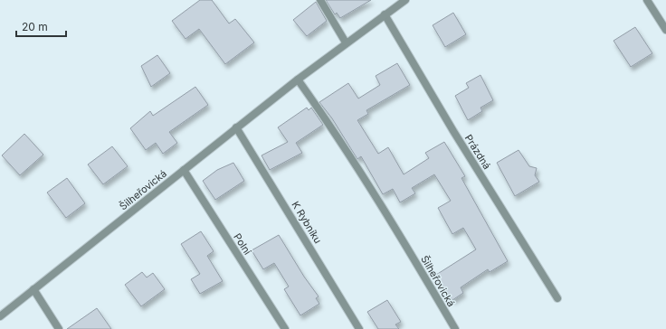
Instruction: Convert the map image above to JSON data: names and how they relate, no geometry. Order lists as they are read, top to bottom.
{
  "streets": {
    "street": [
      "Prázdná",
      "Šilheřovická",
      "K Rybníku",
      "Polní"
    ]
  },
  "crossings": [
    ["Prázdná", "Šilheřovická"],
    ["Šilheřovická", "K Rybníku"],
    ["Šilheřovická", "Polní"]
  ],
  "scale_bar": "20 m"
}
